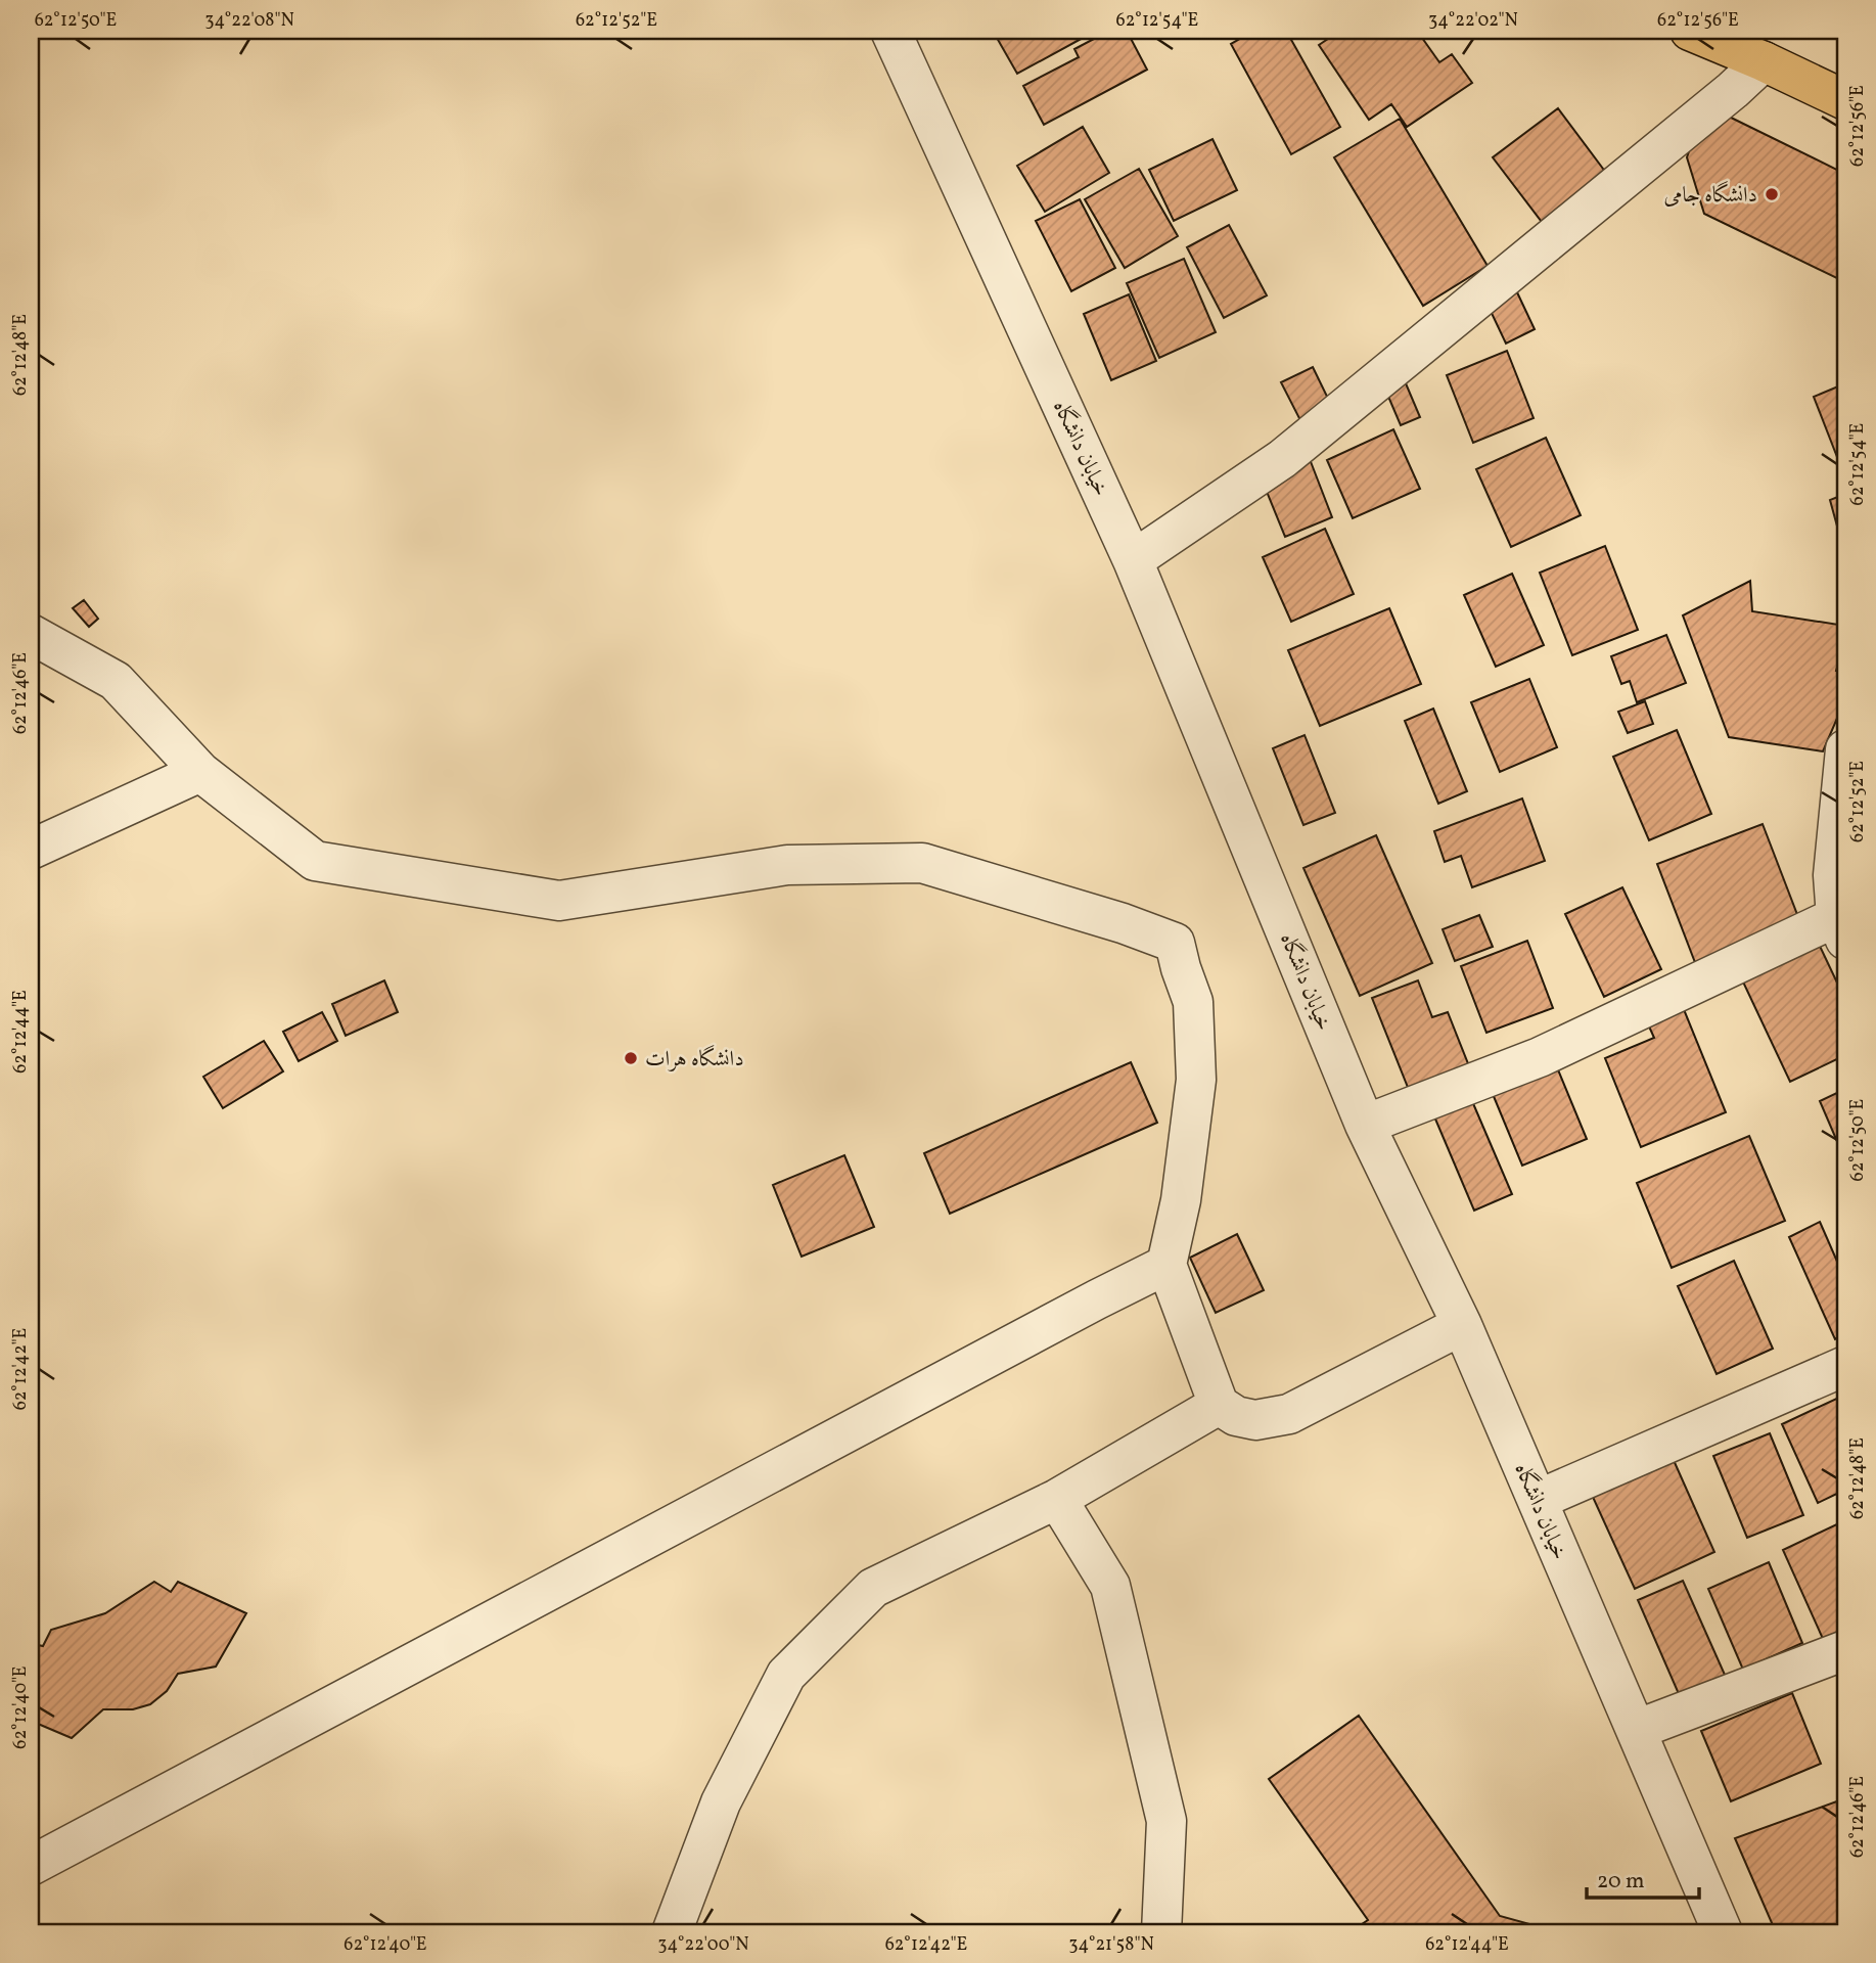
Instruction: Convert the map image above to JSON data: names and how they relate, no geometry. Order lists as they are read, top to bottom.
{
  "streets": {
    "street": ["خیابان دانشگاه"]
  },
  "places": ["دانشگاه جامی", "دانشگاه هرات"],
  "scale_bar": "20 m",
  "coordinates": [
    "62°12'50\"E",
    "34°22'08\"N",
    "62°12'52\"E",
    "62°12'54\"E",
    "34°22'02\"N",
    "62°12'56\"E",
    "62°12'48\"E",
    "62°12'46\"E",
    "62°12'44\"E",
    "62°12'42\"E",
    "62°12'40\"E",
    "34°22'00\"N",
    "34°21'58\"N"
  ]
}
